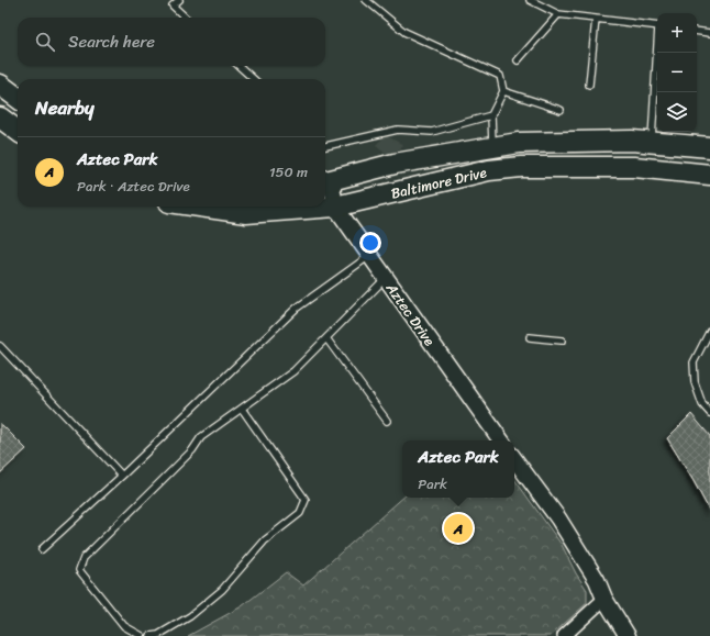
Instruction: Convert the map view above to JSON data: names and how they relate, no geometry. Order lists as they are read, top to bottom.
{
  "streets": {
    "main road": ["Baltimore Drive"],
    "street": ["Aztec Drive"]
  },
  "crossings": [
    ["Baltimore Drive", "Aztec Drive"]
  ],
  "page": {
    "map_buttons": ["+", "−"],
    "search": "Search here",
    "heading": "Nearby",
    "list": [
      {
        "mark": "A",
        "name": "Aztec Park",
        "note": "Park · Aztec Drive",
        "value": "150 m"
      }
    ],
    "popup": ["Aztec Park", "Park"],
    "pins": "A"
  }
}
